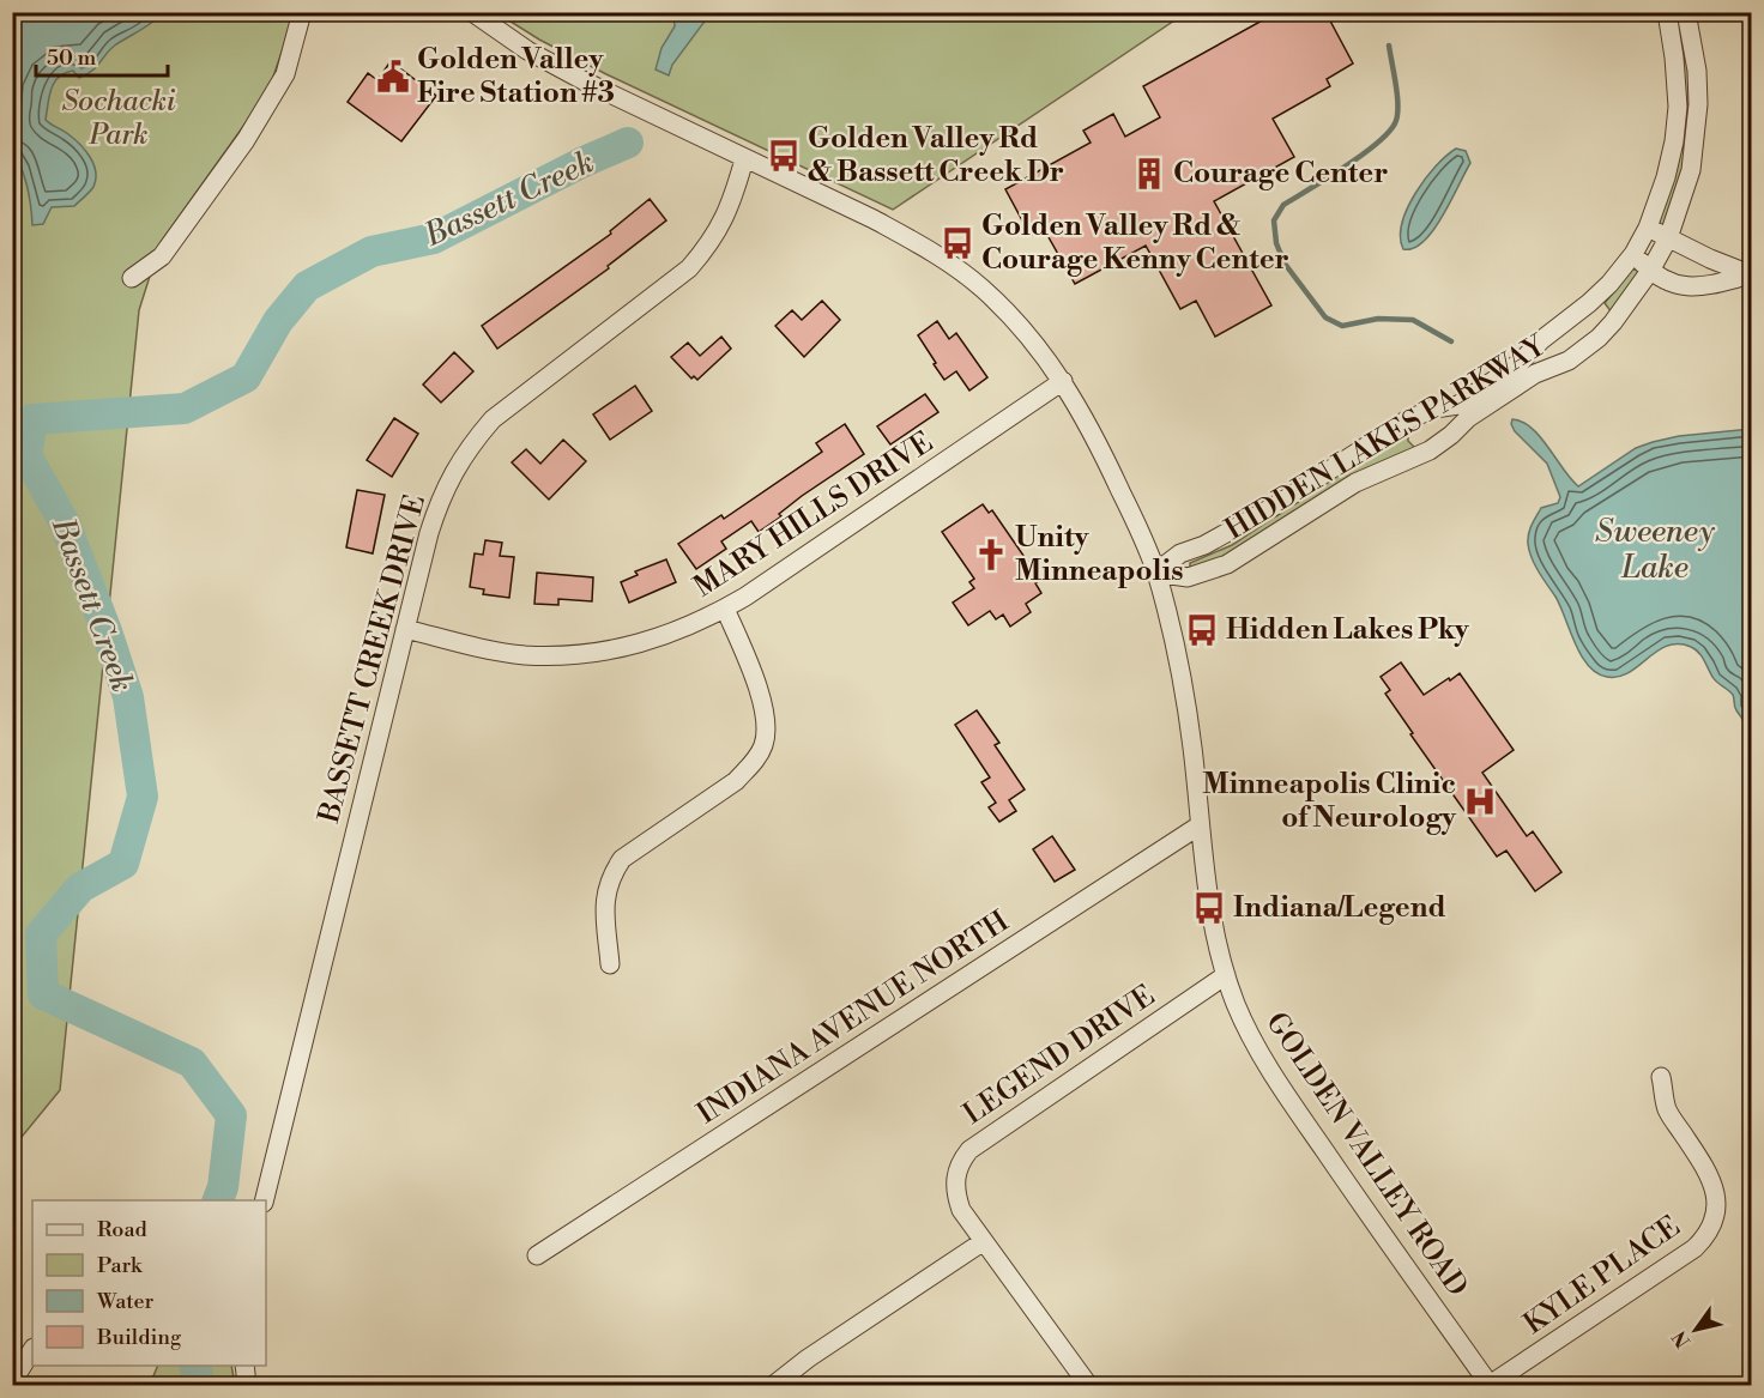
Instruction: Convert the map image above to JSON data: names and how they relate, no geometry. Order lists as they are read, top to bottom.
{
  "streets": {
    "street": [
      "HIDDEN LAKES PARKWAY",
      "MARY HILLS DRIVE",
      "BASSETT CREEK DRIVE",
      "INDIANA AVENUE NORTH",
      "LEGEND DRIVE",
      "GOLDEN VALLEY ROAD",
      "KYLE PLACE"
    ]
  },
  "crossings": [
    ["HIDDEN LAKES PARKWAY", "GOLDEN VALLEY ROAD"],
    ["MARY HILLS DRIVE", "BASSETT CREEK DRIVE"],
    ["MARY HILLS DRIVE", "GOLDEN VALLEY ROAD"],
    ["BASSETT CREEK DRIVE", "GOLDEN VALLEY ROAD"],
    ["INDIANA AVENUE NORTH", "GOLDEN VALLEY ROAD"],
    ["LEGEND DRIVE", "GOLDEN VALLEY ROAD"],
    ["GOLDEN VALLEY ROAD", "KYLE PLACE"]
  ],
  "water": ["Bassett Creek", "Sweeney Lake"],
  "parks": ["Sochacki Park"],
  "places": {
    "public building": ["Golden Valley Fire Station #3"],
    "bus stop": [
      "Golden Valley Rd & Bassett Creek Dr",
      "Golden Valley Rd & Courage Kenny Center",
      "Hidden Lakes Pky",
      "Indiana/Legend"
    ],
    "building": ["Courage Center"],
    "church": ["Unity Minneapolis"],
    "hospital": ["Minneapolis Clinic of Neurology"]
  },
  "legend": [
    "Road",
    "Park",
    "Water",
    "Building"
  ],
  "scale_bar": "50 m",
  "north": "bottom left"
}
